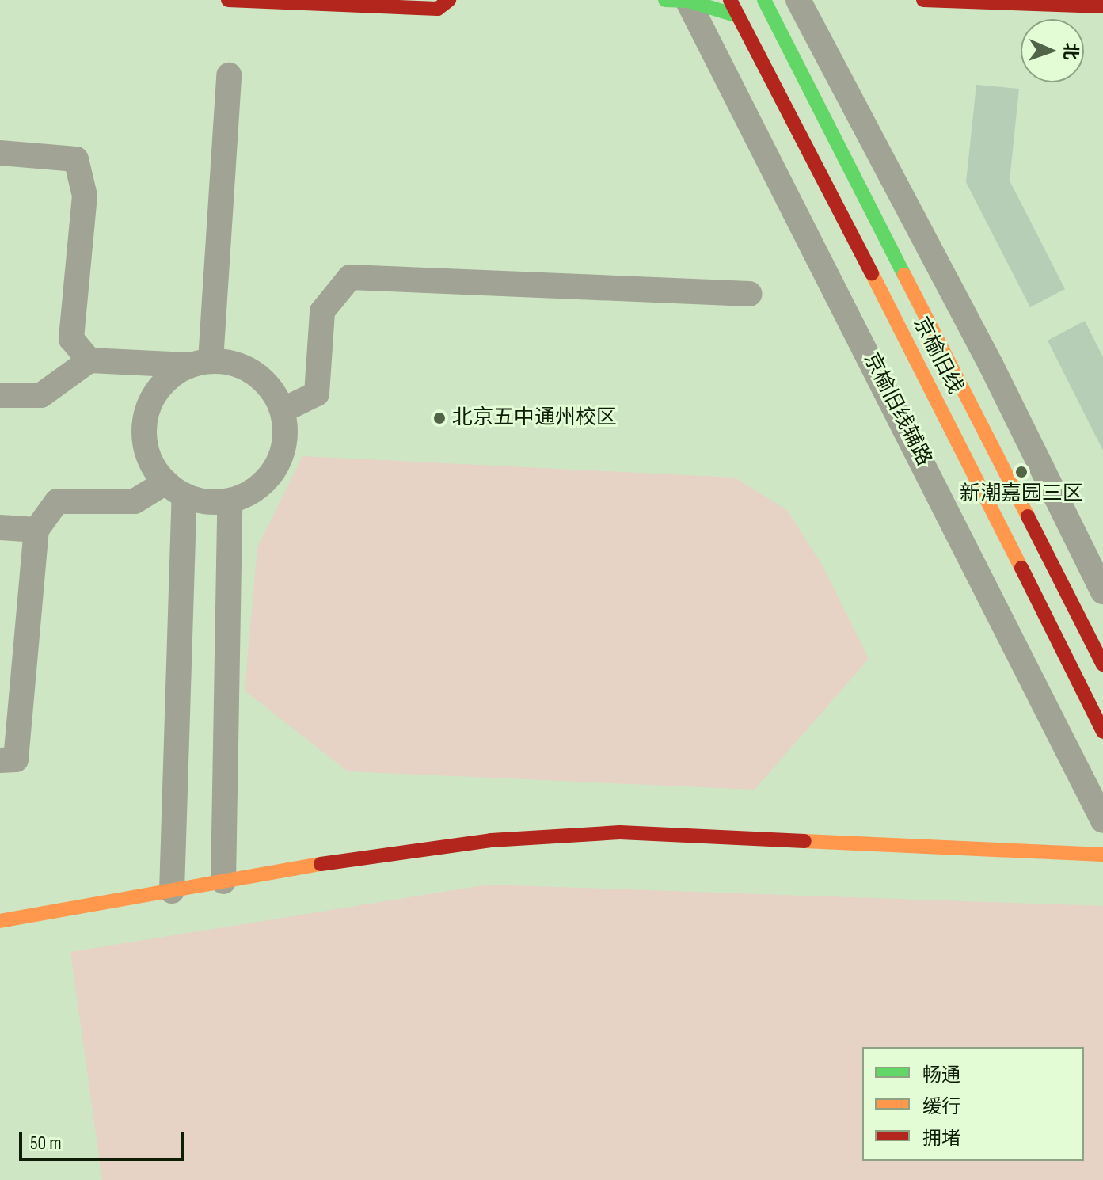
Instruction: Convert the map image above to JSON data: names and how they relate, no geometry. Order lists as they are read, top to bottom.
{
  "streets": {
    "main road": ["京榆旧线"],
    "street": ["京榆旧线辅路"]
  },
  "places": ["北京五中通州校区", "新潮嘉园三区"],
  "legend": ["畅通", "缓行", "拥堵"],
  "scale_bar": "50 m",
  "north": "right"
}
